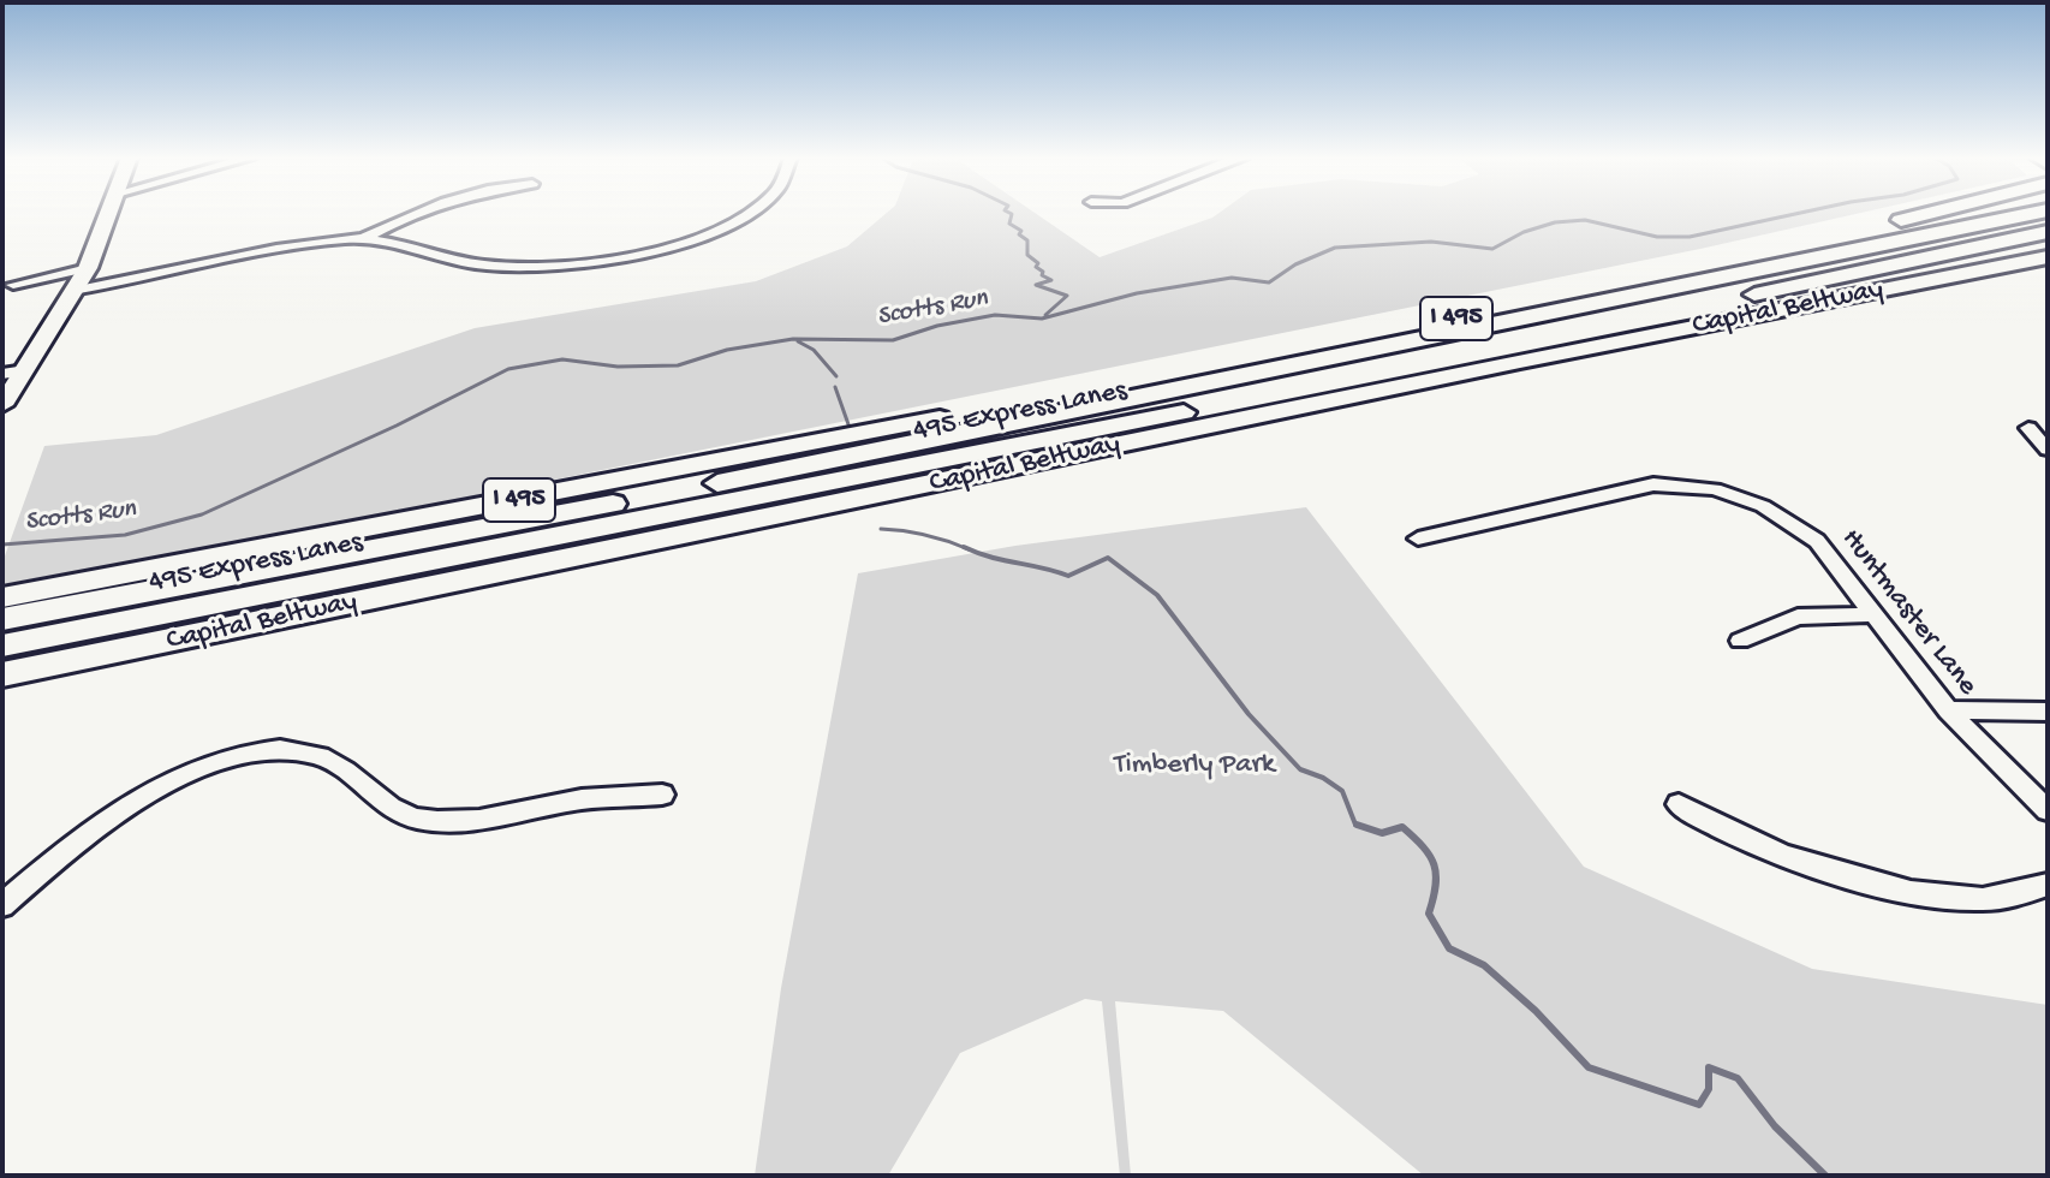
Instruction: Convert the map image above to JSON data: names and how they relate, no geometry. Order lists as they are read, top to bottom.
{
  "streets": {
    "highway": ["Capital Beltway", "I 495", "495 Express Lanes"],
    "street": ["Huntmaster Lane"]
  },
  "water": ["Scotts Run"],
  "parks": ["Timberly Park"]
}
